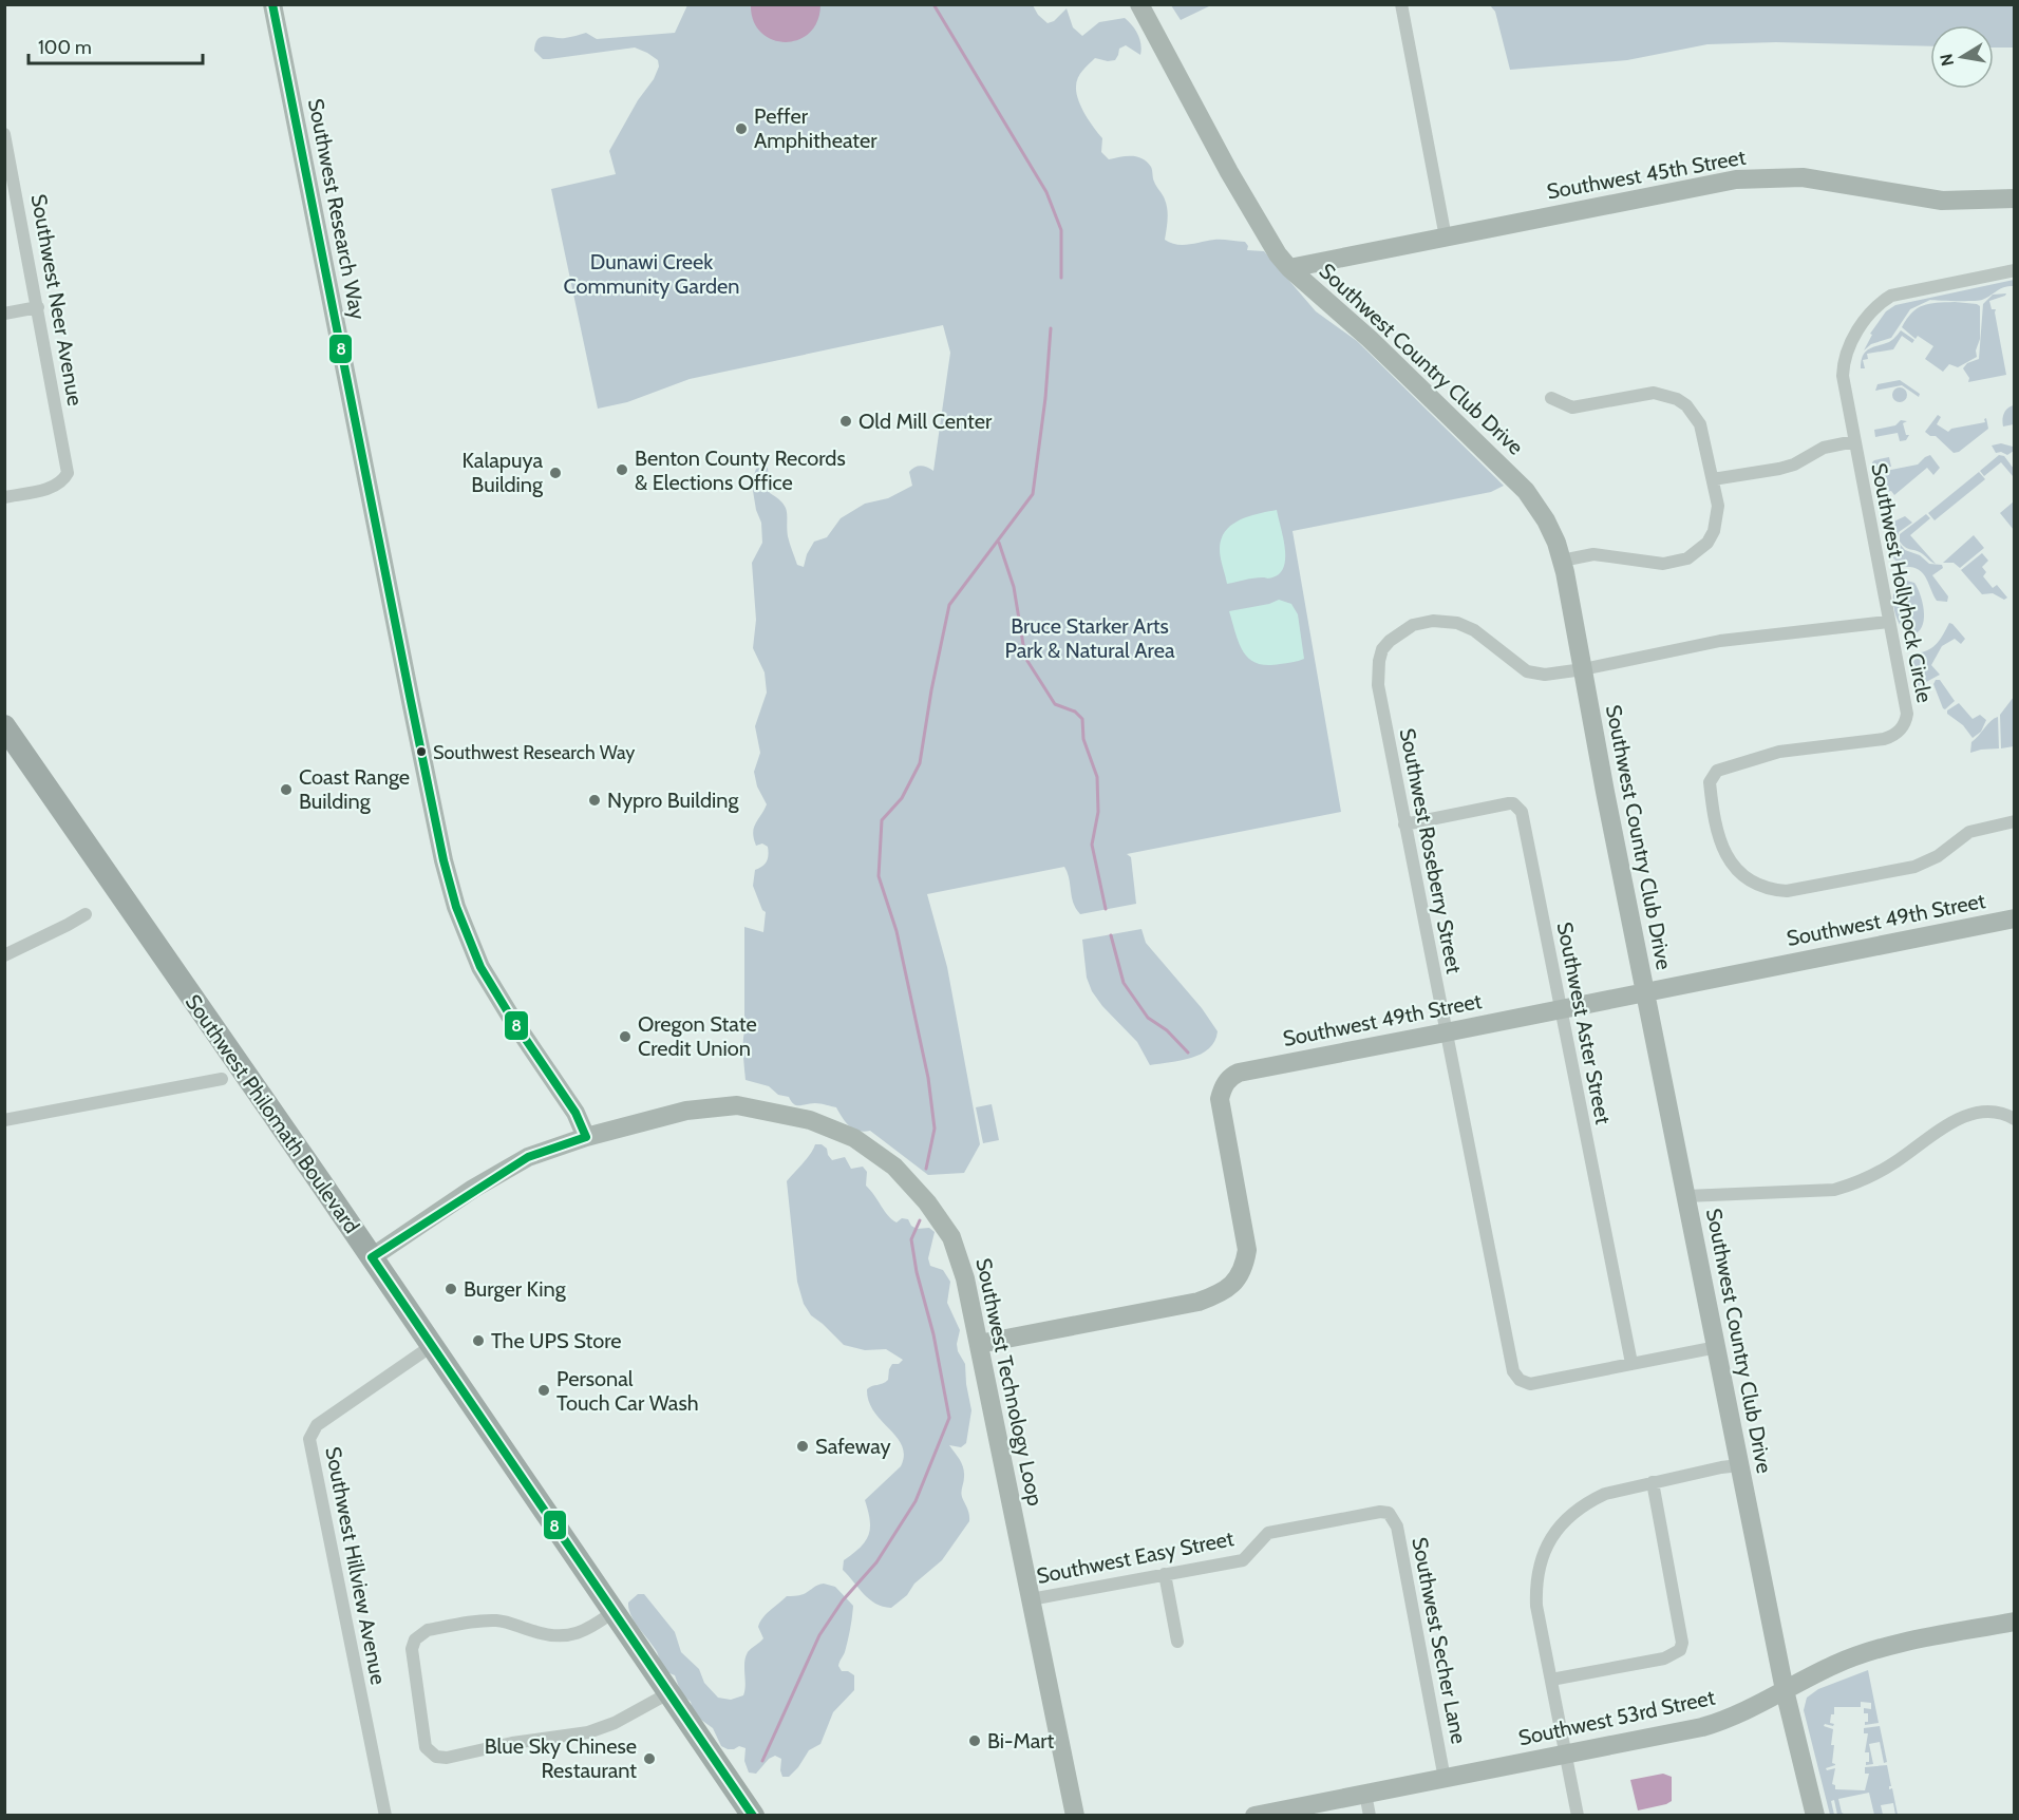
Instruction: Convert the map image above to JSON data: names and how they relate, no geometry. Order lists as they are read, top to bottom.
{
  "streets": {
    "highway": ["Southwest Philomath Boulevard"],
    "street": [
      "Southwest 45th Street",
      "Southwest Research Way",
      "Southwest Neer Avenue",
      "Southwest Country Club Drive",
      "Southwest Hollyhock Circle",
      "Southwest Roseberry Street",
      "Southwest 49th Street",
      "Southwest Aster Street",
      "Southwest Technology Loop",
      "Southwest Easy Street",
      "Southwest Hillview Avenue",
      "Southwest Secher Lane",
      "Southwest 53rd Street"
    ]
  },
  "crossings": [
    ["Southwest 45th Street", "Southwest Country Club Drive"],
    ["Southwest Research Way", "Southwest Technology Loop"],
    ["Southwest Country Club Drive", "Southwest Roseberry Street"],
    ["Southwest Country Club Drive", "Southwest 49th Street"],
    ["Southwest Country Club Drive", "Southwest 53rd Street"],
    ["Southwest Hollyhock Circle", "Southwest Roseberry Street"],
    ["Southwest Roseberry Street", "Southwest 49th Street"],
    ["Southwest Roseberry Street", "Southwest Aster Street"],
    ["Southwest 49th Street", "Southwest Aster Street"],
    ["Southwest 49th Street", "Southwest Technology Loop"],
    ["Southwest Philomath Boulevard", "Southwest Technology Loop"],
    ["Southwest Philomath Boulevard", "Southwest Hillview Avenue"],
    ["Southwest Technology Loop", "Southwest Easy Street"],
    ["Southwest Easy Street", "Southwest Secher Lane"],
    ["Southwest Secher Lane", "Southwest 53rd Street"]
  ],
  "parks": ["Dunawi Creek Community Garden", "Bruce Starker Arts Park & Natural Area"],
  "places": [
    "Peffer Amphitheater",
    "Old Mill Center",
    "Benton County Records & Elections Office",
    "Kalapuya Building",
    "Southwest Research Way",
    "Coast Range Building",
    "Nypro Building",
    "Oregon State Credit Union",
    "Burger King",
    "The UPS Store",
    "Personal Touch Car Wash",
    "Safeway",
    "Bi-Mart",
    "Blue Sky Chinese Restaurant"
  ],
  "lines": ["transit line 8"],
  "scale_bar": "100 m",
  "north": "left"
}
